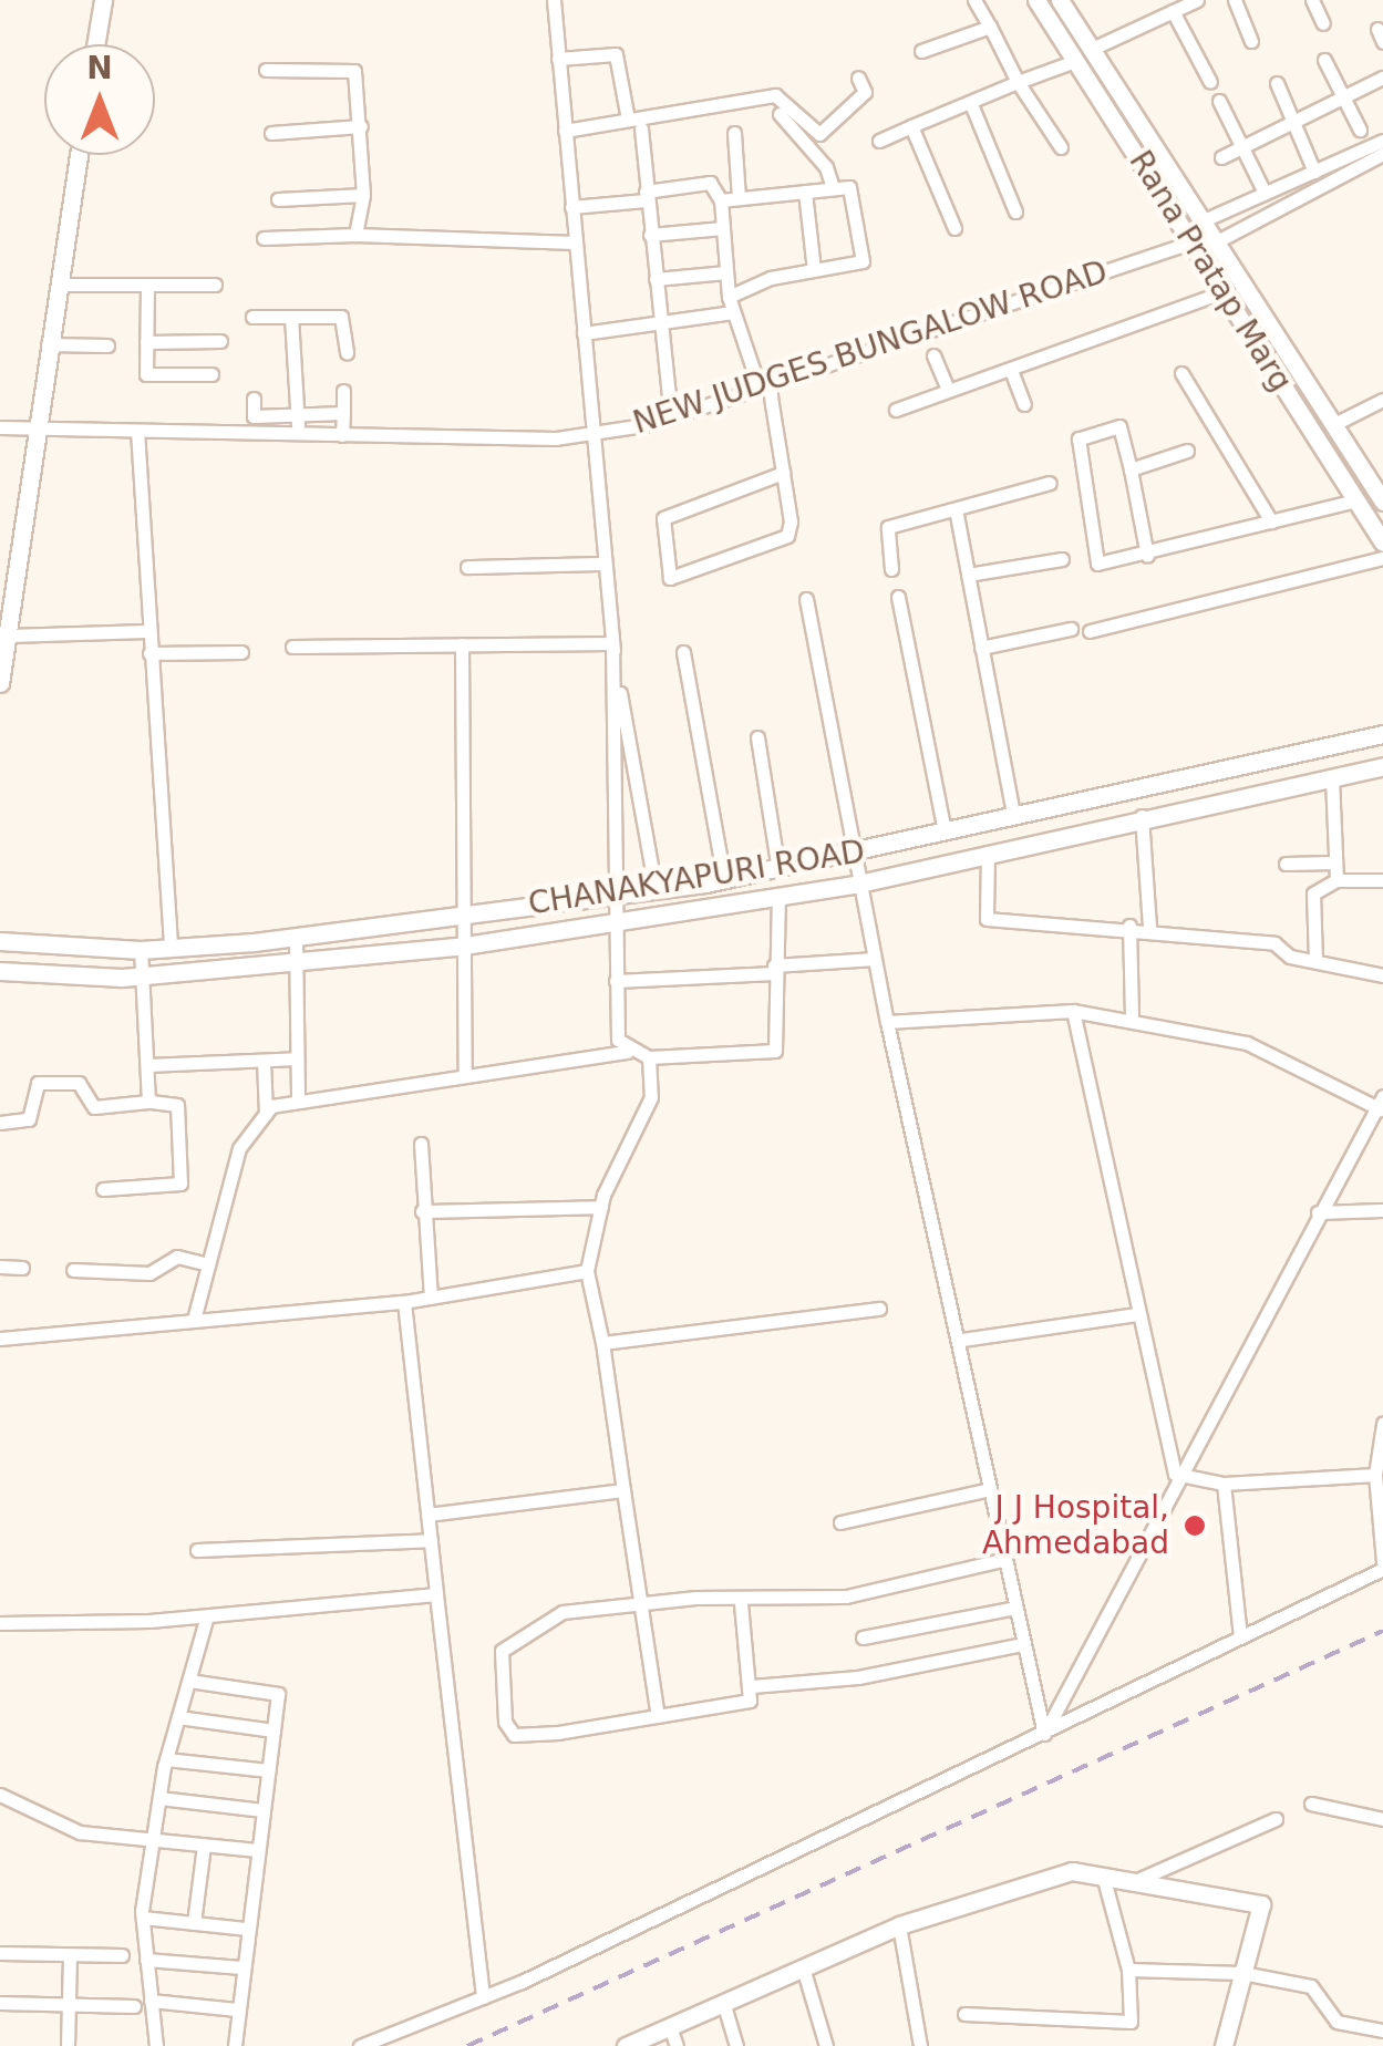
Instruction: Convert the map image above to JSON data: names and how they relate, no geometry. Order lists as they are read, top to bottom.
{
  "streets": {
    "street": ["Rana Pratap Marg", "NEW JUDGES BUNGALOW ROAD", "CHANAKYAPURI ROAD"]
  },
  "crossings": [
    ["Rana Pratap Marg", "NEW JUDGES BUNGALOW ROAD"]
  ],
  "places": ["J J Hospital, Ahmedabad"],
  "north": "top"
}
